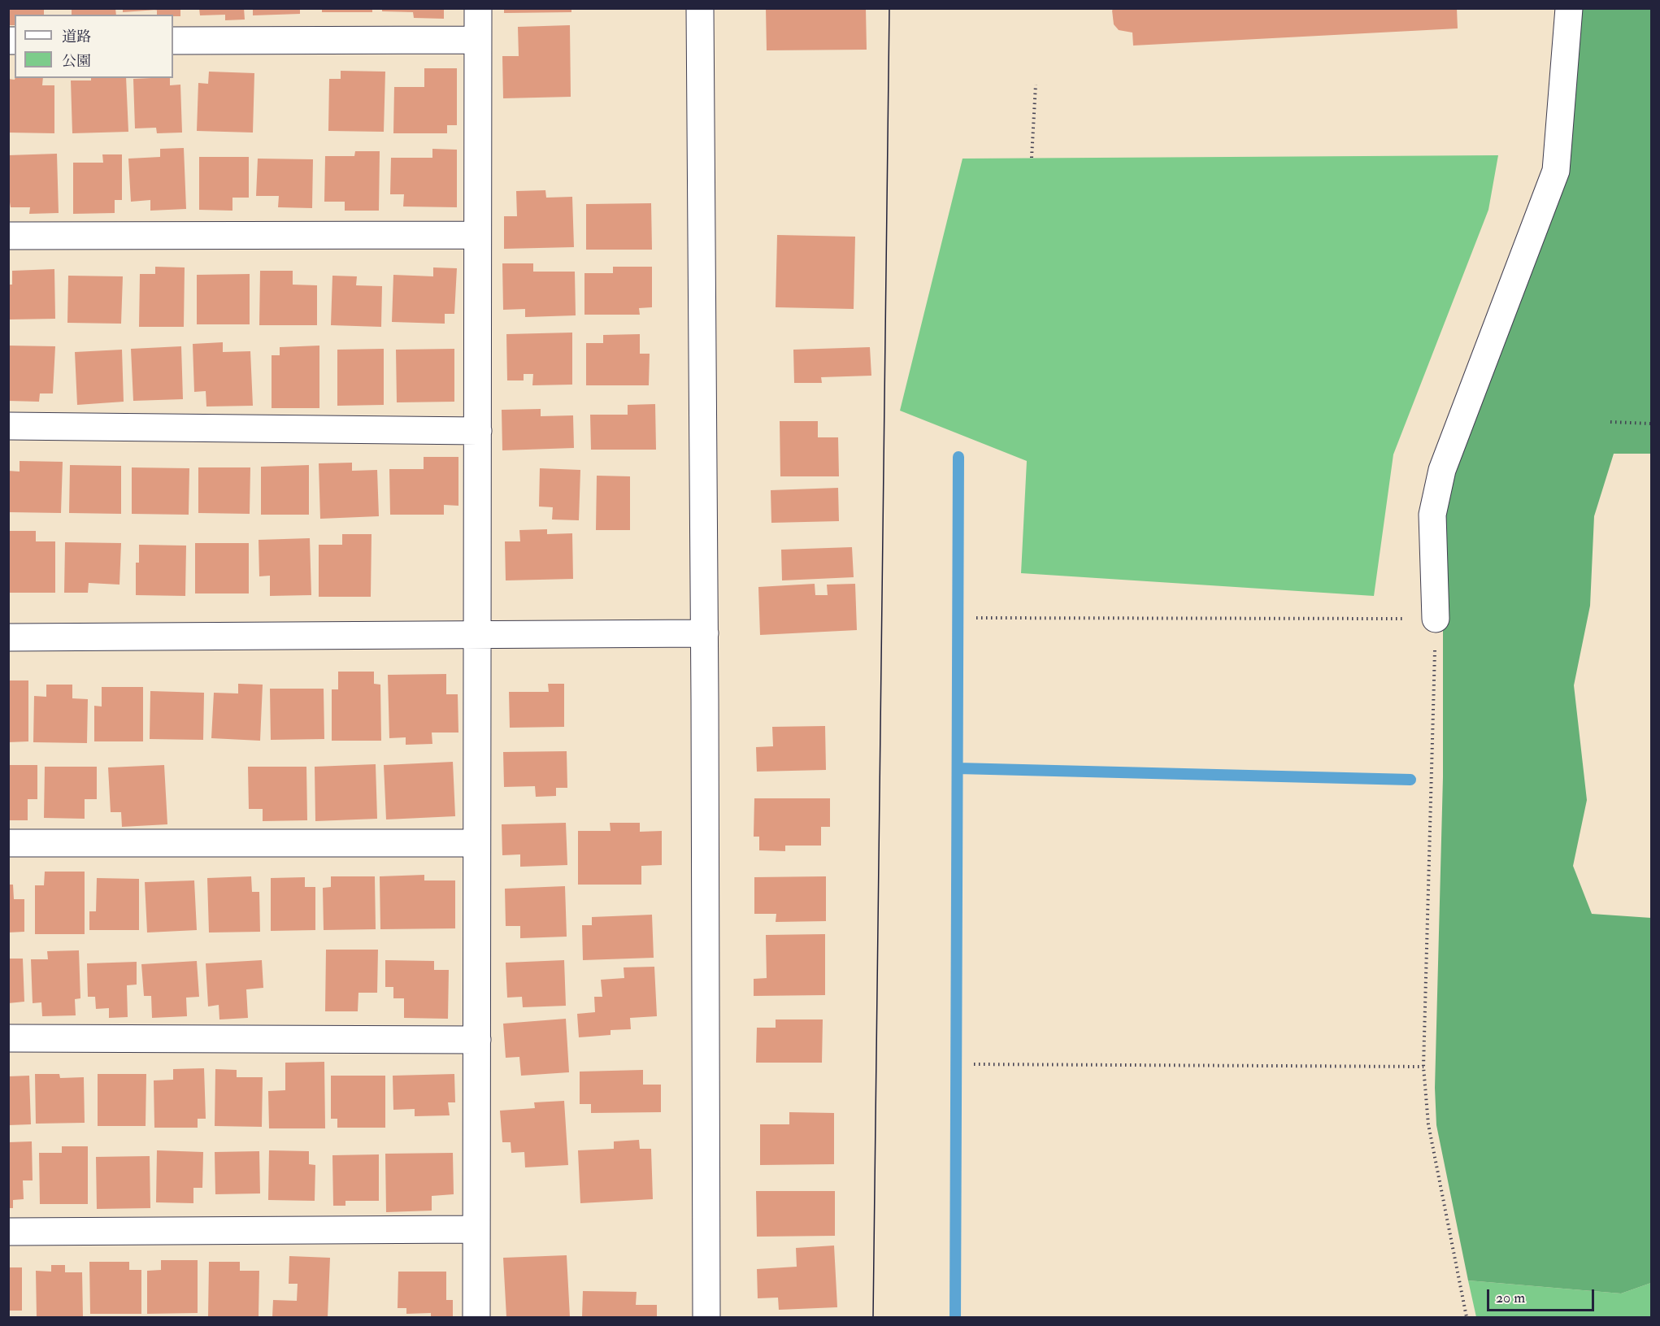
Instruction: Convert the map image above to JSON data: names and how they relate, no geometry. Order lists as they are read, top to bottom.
{
  "legend": ["道路", "公園"],
  "scale_bar": "20 m"
}
